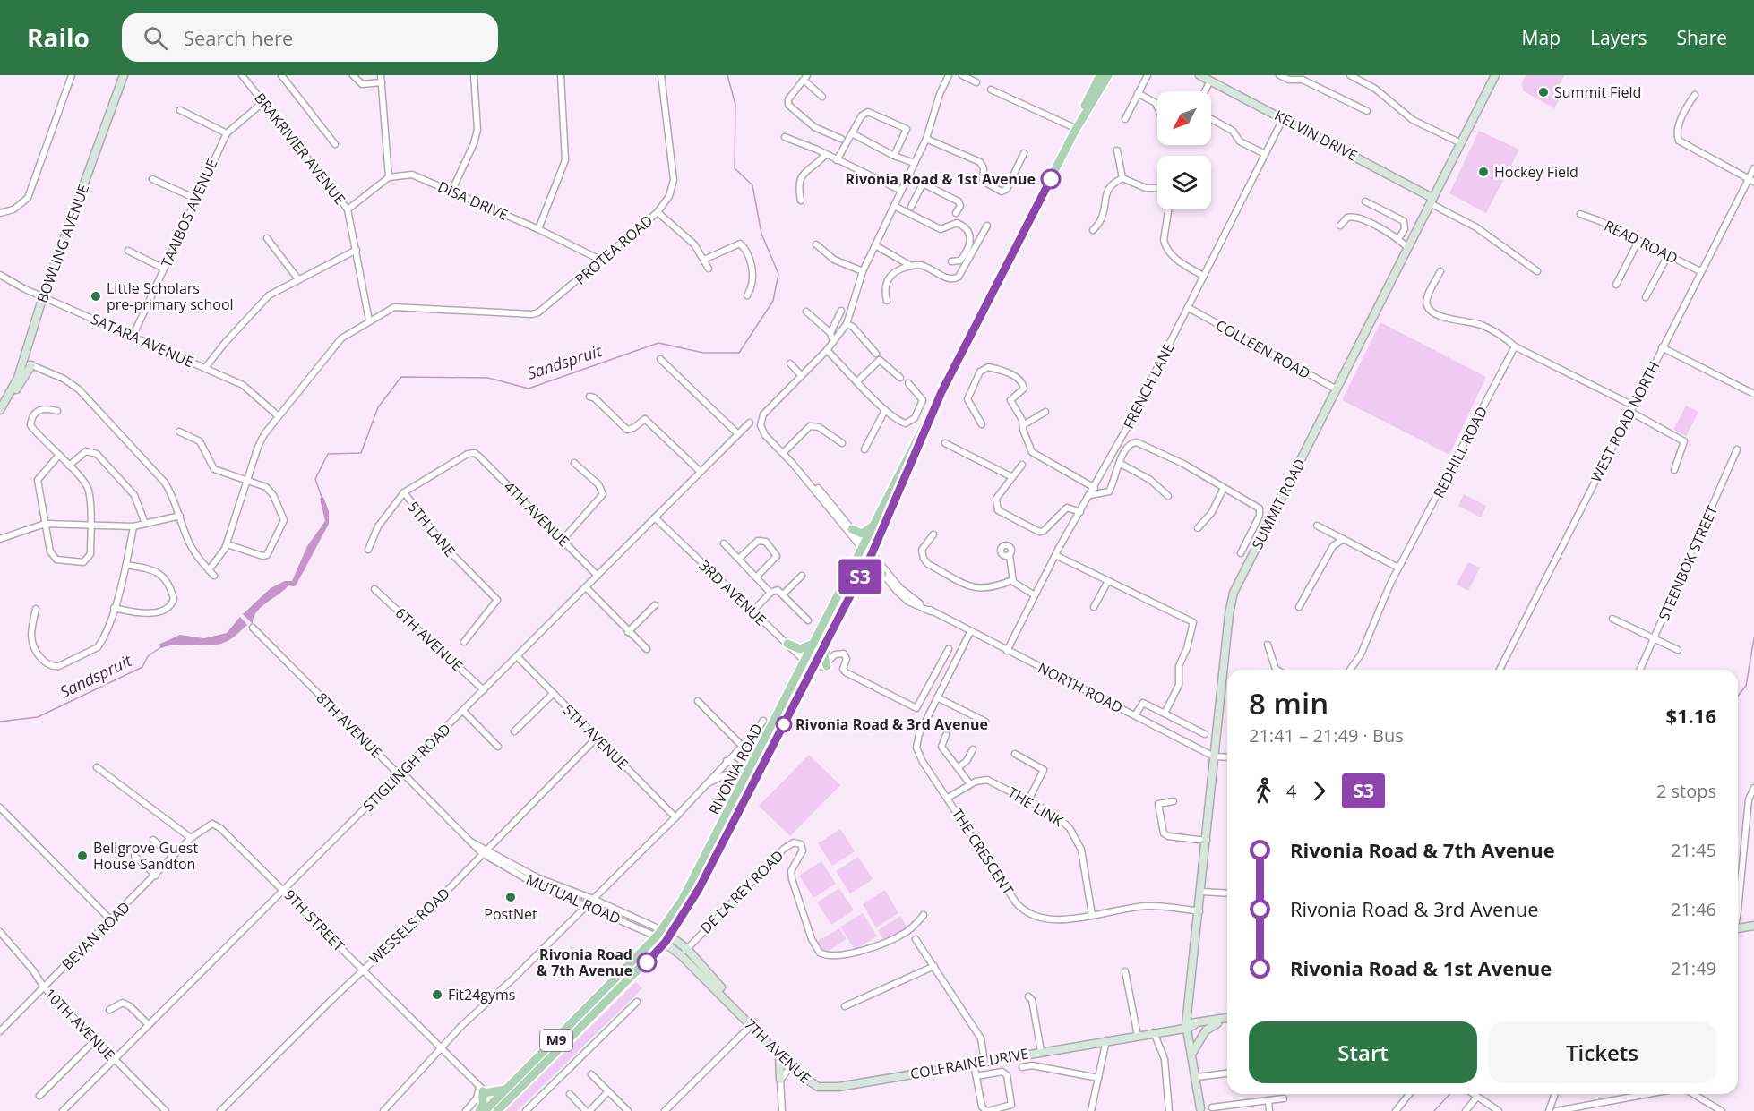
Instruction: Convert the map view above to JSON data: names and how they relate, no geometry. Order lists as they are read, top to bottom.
{
  "streets": {
    "main road": [
      "KELVIN DRIVE",
      "BOWLING AVENUE",
      "SUMMIT ROAD",
      "RIVONIA ROAD",
      "MUTUAL ROAD",
      "M9",
      "7TH AVENUE",
      "COLERAINE DRIVE"
    ],
    "street": [
      "BRAKRIVIER AVENUE",
      "DISA DRIVE",
      "TAAIBOS AVENUE",
      "READ ROAD",
      "PROTEA ROAD",
      "SATARA AVENUE",
      "COLLEEN ROAD",
      "FRENCH LANE",
      "WEST ROAD NORTH",
      "REDHILL ROAD",
      "4TH AVENUE",
      "5TH LANE",
      "STEENBOK STREET",
      "3RD AVENUE",
      "6TH AVENUE",
      "NORTH ROAD",
      "8TH AVENUE",
      "5TH AVENUE",
      "STIGLINGH ROAD",
      "THE LINK",
      "THE CRESCENT",
      "DE LA REY ROAD",
      "9TH STREET",
      "WESSELS ROAD",
      "BEVAN ROAD",
      "10TH AVENUE"
    ]
  },
  "crossings": [
    ["KELVIN DRIVE", "FRENCH LANE"],
    ["KELVIN DRIVE", "SUMMIT ROAD"],
    ["BRAKRIVIER AVENUE", "TAAIBOS AVENUE"],
    ["BRAKRIVIER AVENUE", "PROTEA ROAD"],
    ["DISA DRIVE", "PROTEA ROAD"],
    ["TAAIBOS AVENUE", "SATARA AVENUE"],
    ["READ ROAD", "WEST ROAD NORTH"],
    ["BOWLING AVENUE", "SATARA AVENUE"],
    ["COLLEEN ROAD", "FRENCH LANE"],
    ["COLLEEN ROAD", "SUMMIT ROAD"],
    ["FRENCH LANE", "NORTH ROAD"],
    ["SUMMIT ROAD", "NORTH ROAD"],
    ["SUMMIT ROAD", "THE CRESCENT"],
    ["SUMMIT ROAD", "COLERAINE DRIVE"],
    ["4TH AVENUE", "5TH LANE"],
    ["4TH AVENUE", "STIGLINGH ROAD"],
    ["3RD AVENUE", "STIGLINGH ROAD"],
    ["3RD AVENUE", "RIVONIA ROAD"],
    ["6TH AVENUE", "STIGLINGH ROAD"],
    ["NORTH ROAD", "RIVONIA ROAD"],
    ["NORTH ROAD", "THE CRESCENT"],
    ["8TH AVENUE", "STIGLINGH ROAD"],
    ["8TH AVENUE", "MUTUAL ROAD"],
    ["8TH AVENUE", "WESSELS ROAD"],
    ["5TH AVENUE", "STIGLINGH ROAD"],
    ["5TH AVENUE", "WESSELS ROAD"],
    ["STIGLINGH ROAD", "9TH STREET"],
    ["STIGLINGH ROAD", "10TH AVENUE"],
    ["RIVONIA ROAD", "MUTUAL ROAD"],
    ["RIVONIA ROAD", "9TH STREET"],
    ["RIVONIA ROAD", "7TH AVENUE"],
    ["THE LINK", "THE CRESCENT"],
    ["DE LA REY ROAD", "7TH AVENUE"],
    ["MUTUAL ROAD", "WESSELS ROAD"],
    ["MUTUAL ROAD", "7TH AVENUE"],
    ["9TH STREET", "WESSELS ROAD"],
    ["9TH STREET", "BEVAN ROAD"],
    ["BEVAN ROAD", "10TH AVENUE"],
    ["7TH AVENUE", "COLERAINE DRIVE"]
  ],
  "water": ["Sandspruit"],
  "places": [
    "Summit Field",
    "Hockey Field",
    "Rivonia Road & 1st Avenue",
    "Little Scholars pre-primary school",
    "Rivonia Road & 3rd Avenue",
    "Bellgrove Guest House Sandton",
    "PostNet",
    "Rivonia Road & 7th Avenue",
    "Fit24gyms"
  ],
  "lines": ["bus line S3"],
  "north": "bottom left",
  "page": {
    "header": "Railo",
    "search": "Search here",
    "nav": ["Map", "Layers", "Share"],
    "on_map": "S3",
    "heading": ["8 min", "21:41 – 21:49 · Bus", "$1.16"],
    "legs": ["4", "S3", "2 stops"],
    "list": [
      {
        "name": "Rivonia Road & 7th Avenue",
        "value": "21:45"
      },
      {
        "name": "Rivonia Road & 3rd Avenue",
        "value": "21:46"
      },
      {
        "name": "Rivonia Road & 1st Avenue",
        "value": "21:49"
      }
    ],
    "buttons": ["Start", "Tickets"]
  }
}
